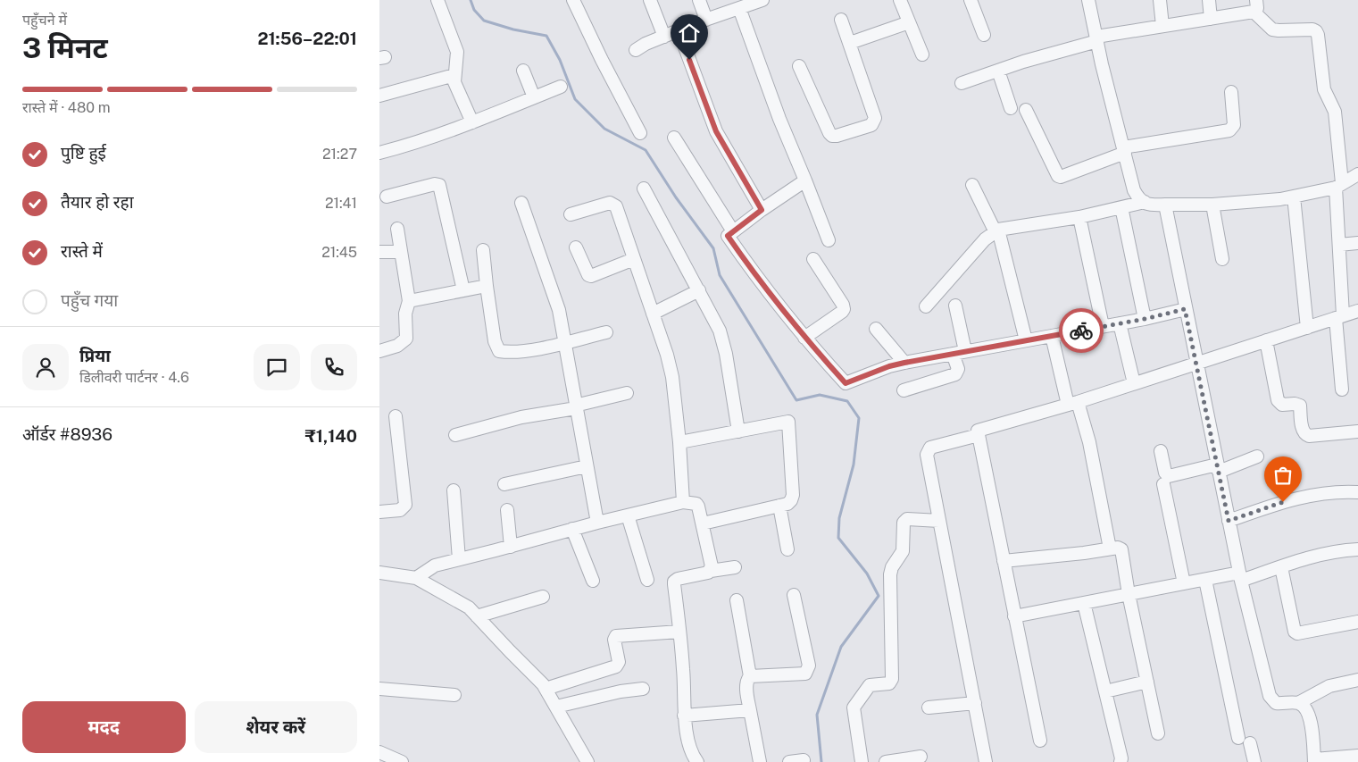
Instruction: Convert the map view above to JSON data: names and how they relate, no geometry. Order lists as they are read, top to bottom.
{
  "page": {
    "heading": ["3 मिनट", "पहुँचने में", "21:56–22:01"],
    "panel": [
      "प्रिया",
      "डिलीवरी पार्टनर · 4.6",
      "ऑर्डर #8936",
      "₹1,140"
    ],
    "bar": "रास्ते में · 480 m",
    "list": [
      ["पुष्टि हुई", "21:27"],
      ["तैयार हो रहा", "21:41"],
      ["रास्ते में", "21:45"],
      "पहुँच गया"
    ],
    "buttons": ["मदद", "शेयर करें"]
  }
}
